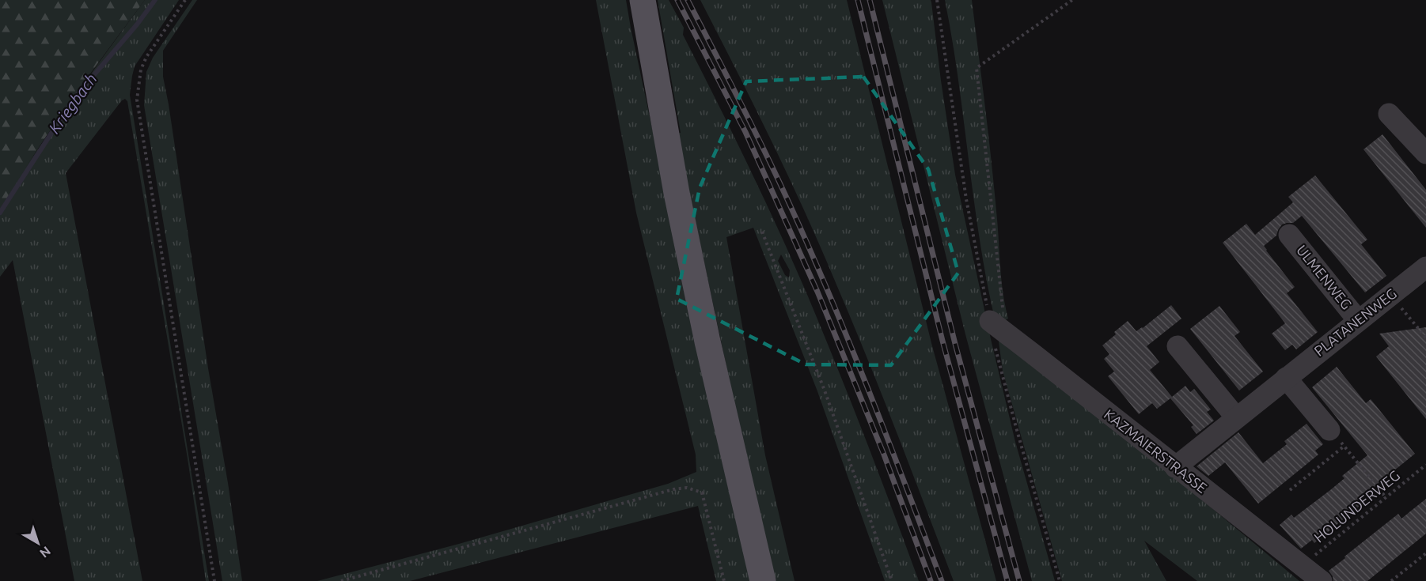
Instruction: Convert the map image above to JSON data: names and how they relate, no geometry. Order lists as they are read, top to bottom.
{
  "streets": {
    "street": ["ULMENWEG", "PLATANENWEG", "KAZMAIERSTRASSE"],
    "path": ["HOLUNDERWEG"]
  },
  "crossings": [
    ["ULMENWEG", "PLATANENWEG"],
    ["PLATANENWEG", "KAZMAIERSTRASSE"],
    ["KAZMAIERSTRASSE", "HOLUNDERWEG"]
  ],
  "water": ["Kriegbach"],
  "north": "bottom right"
}
